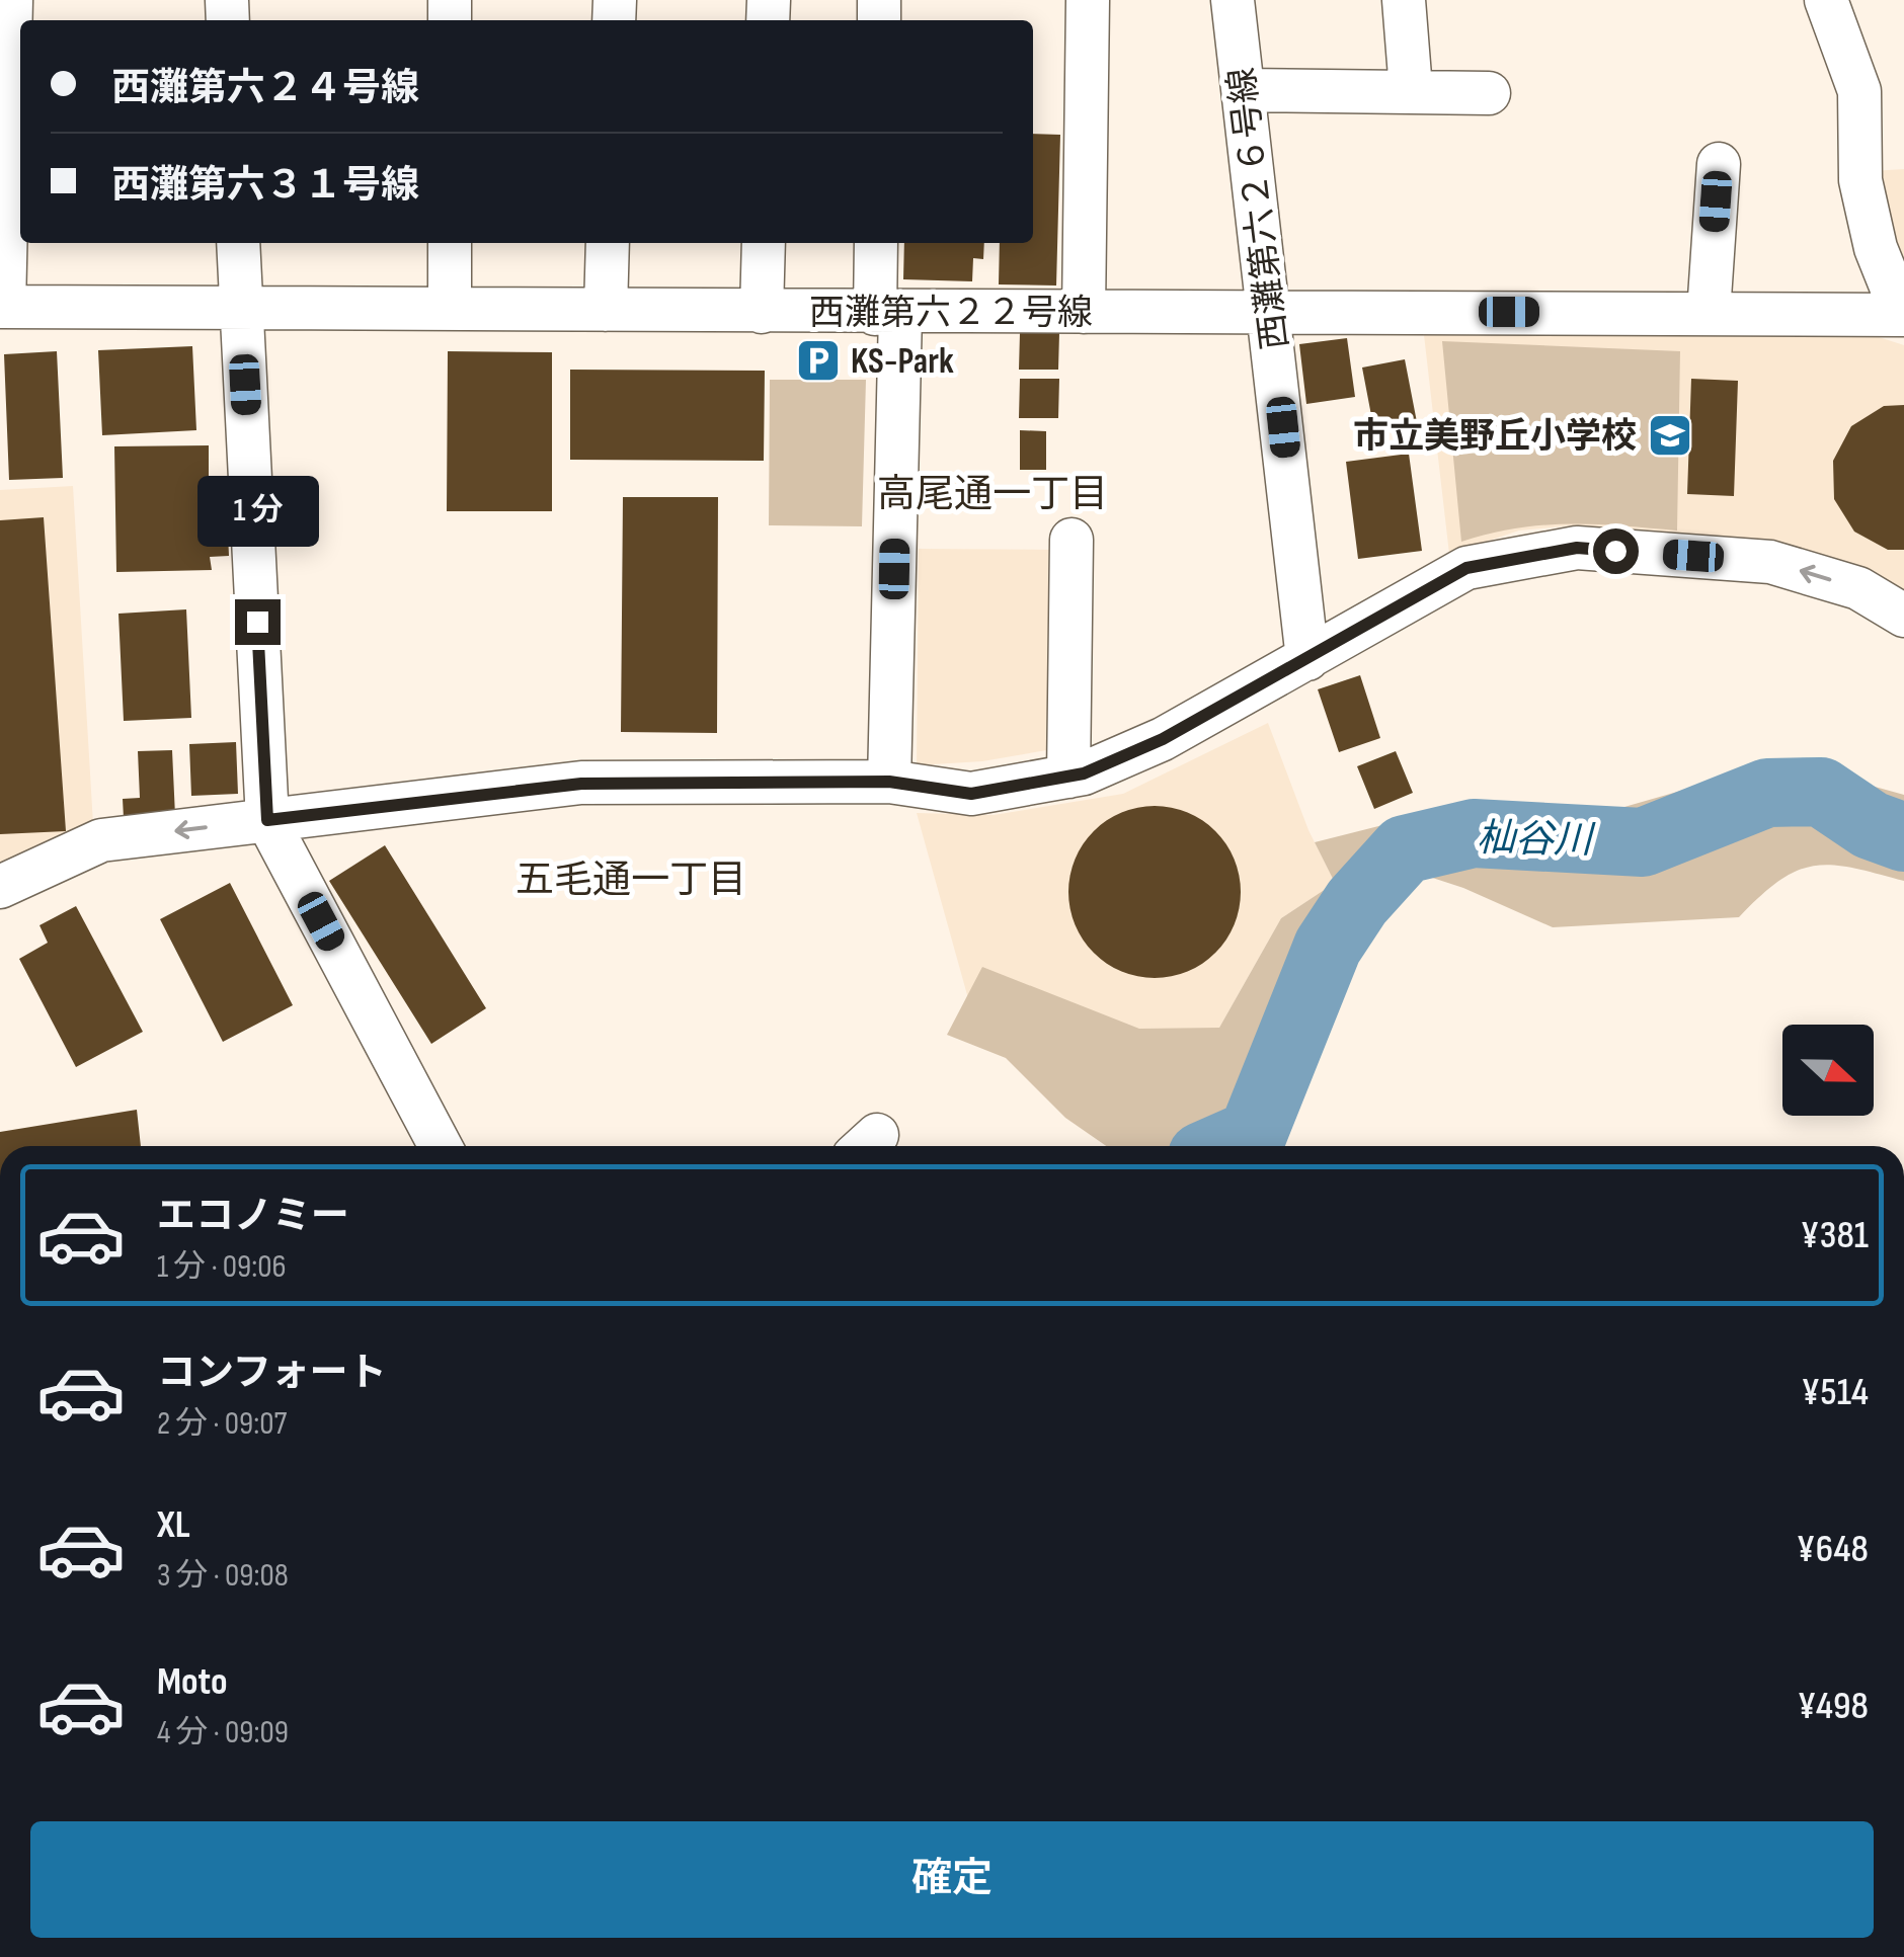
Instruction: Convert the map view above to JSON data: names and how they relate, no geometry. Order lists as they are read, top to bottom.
{
  "streets": {
    "street": ["西灘第六２６号線", "西灘第六２２号線"]
  },
  "crossings": [
    ["西灘第六２６号線", "西灘第六２２号線"]
  ],
  "districts": ["高尾通一丁目", "五毛通一丁目"],
  "water": ["杣谷川"],
  "places": {
    "parking": ["KS-Park"],
    "school or university": ["市立美野丘小学校"]
  },
  "north": "right",
  "page": {
    "banner": ["西灘第六２４号線", "西灘第六３１号線"],
    "bubble": "1 分",
    "list": [
      {
        "name": "エコノミー",
        "note": "1 分 · 09:06",
        "value": "¥381"
      },
      {
        "name": "コンフォート",
        "note": "2 分 · 09:07",
        "value": "¥514"
      },
      {
        "name": "XL",
        "note": "3 分 · 09:08",
        "value": "¥648"
      },
      {
        "name": "Moto",
        "note": "4 分 · 09:09",
        "value": "¥498"
      }
    ],
    "buttons": "確定"
  }
}
